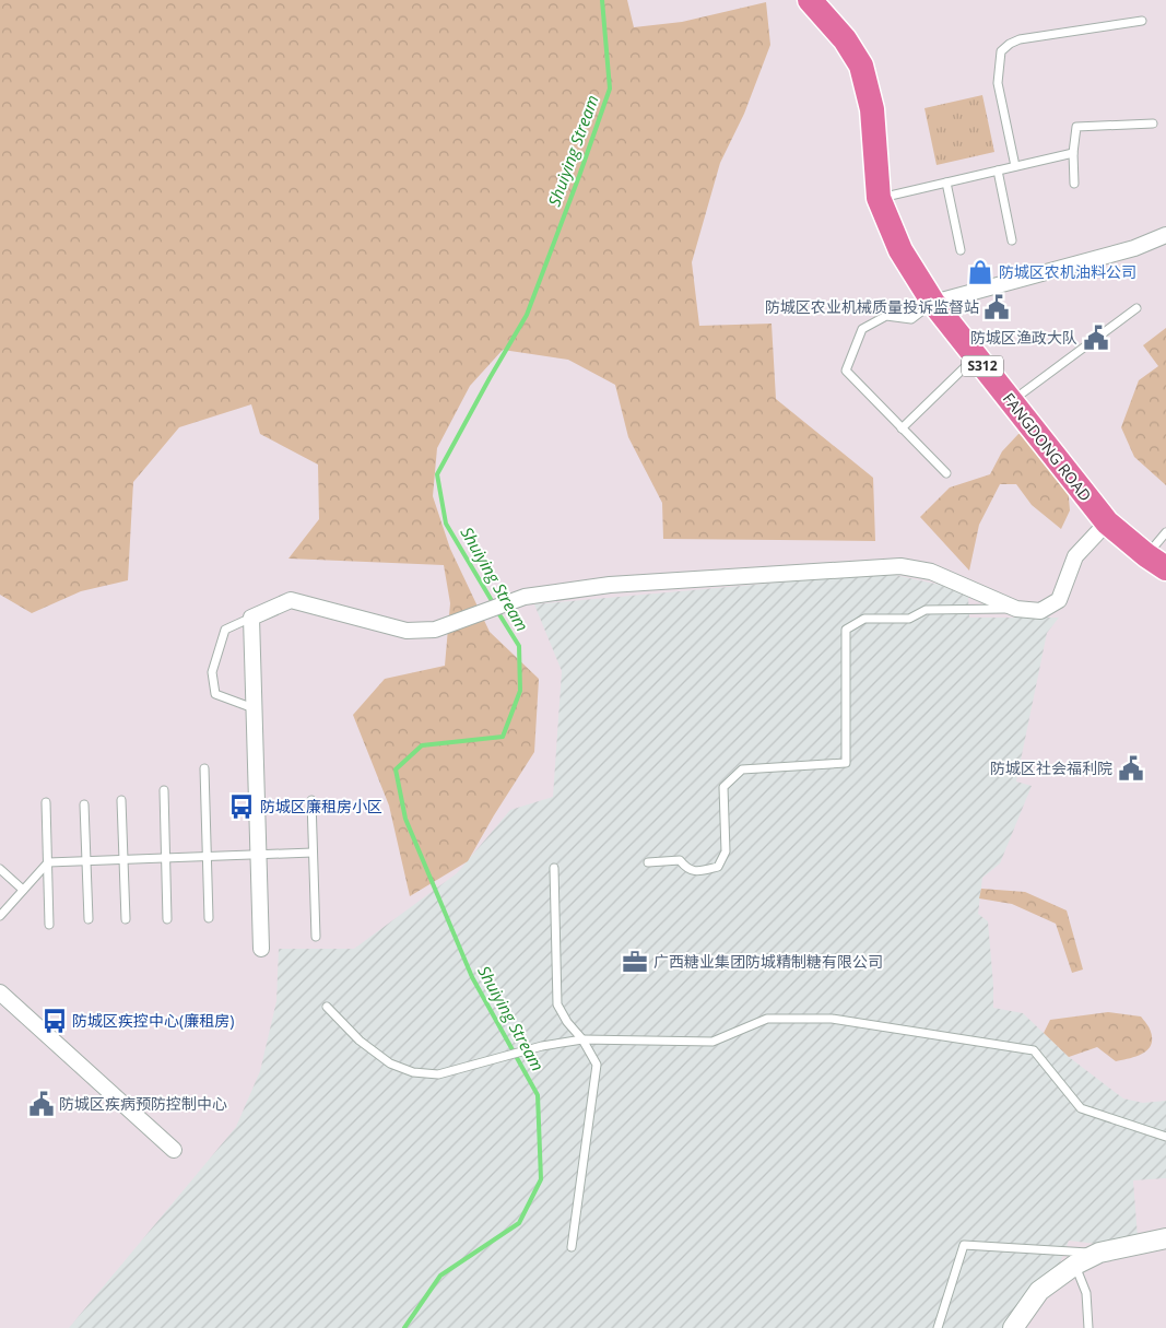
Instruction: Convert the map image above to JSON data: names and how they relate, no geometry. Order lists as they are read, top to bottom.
{
  "streets": {
    "main road": ["S312", "FANGDONG ROAD"]
  },
  "crossings": [
    ["S312", "FANGDONG ROAD"]
  ],
  "water": ["Shuiying Stream"],
  "places": {
    "shop": ["防城区农机油料公司"],
    "public building": [
      "防城区农业机械质量投诉监督站",
      "防城区渔政大队",
      "防城区社会福利院",
      "防城区疾病预防控制中心"
    ],
    "bus stop": ["防城区廉租房小区", "防城区疾控中心(廉租房)"],
    "office": ["广西糖业集团防城精制糖有限公司"]
  }
}
